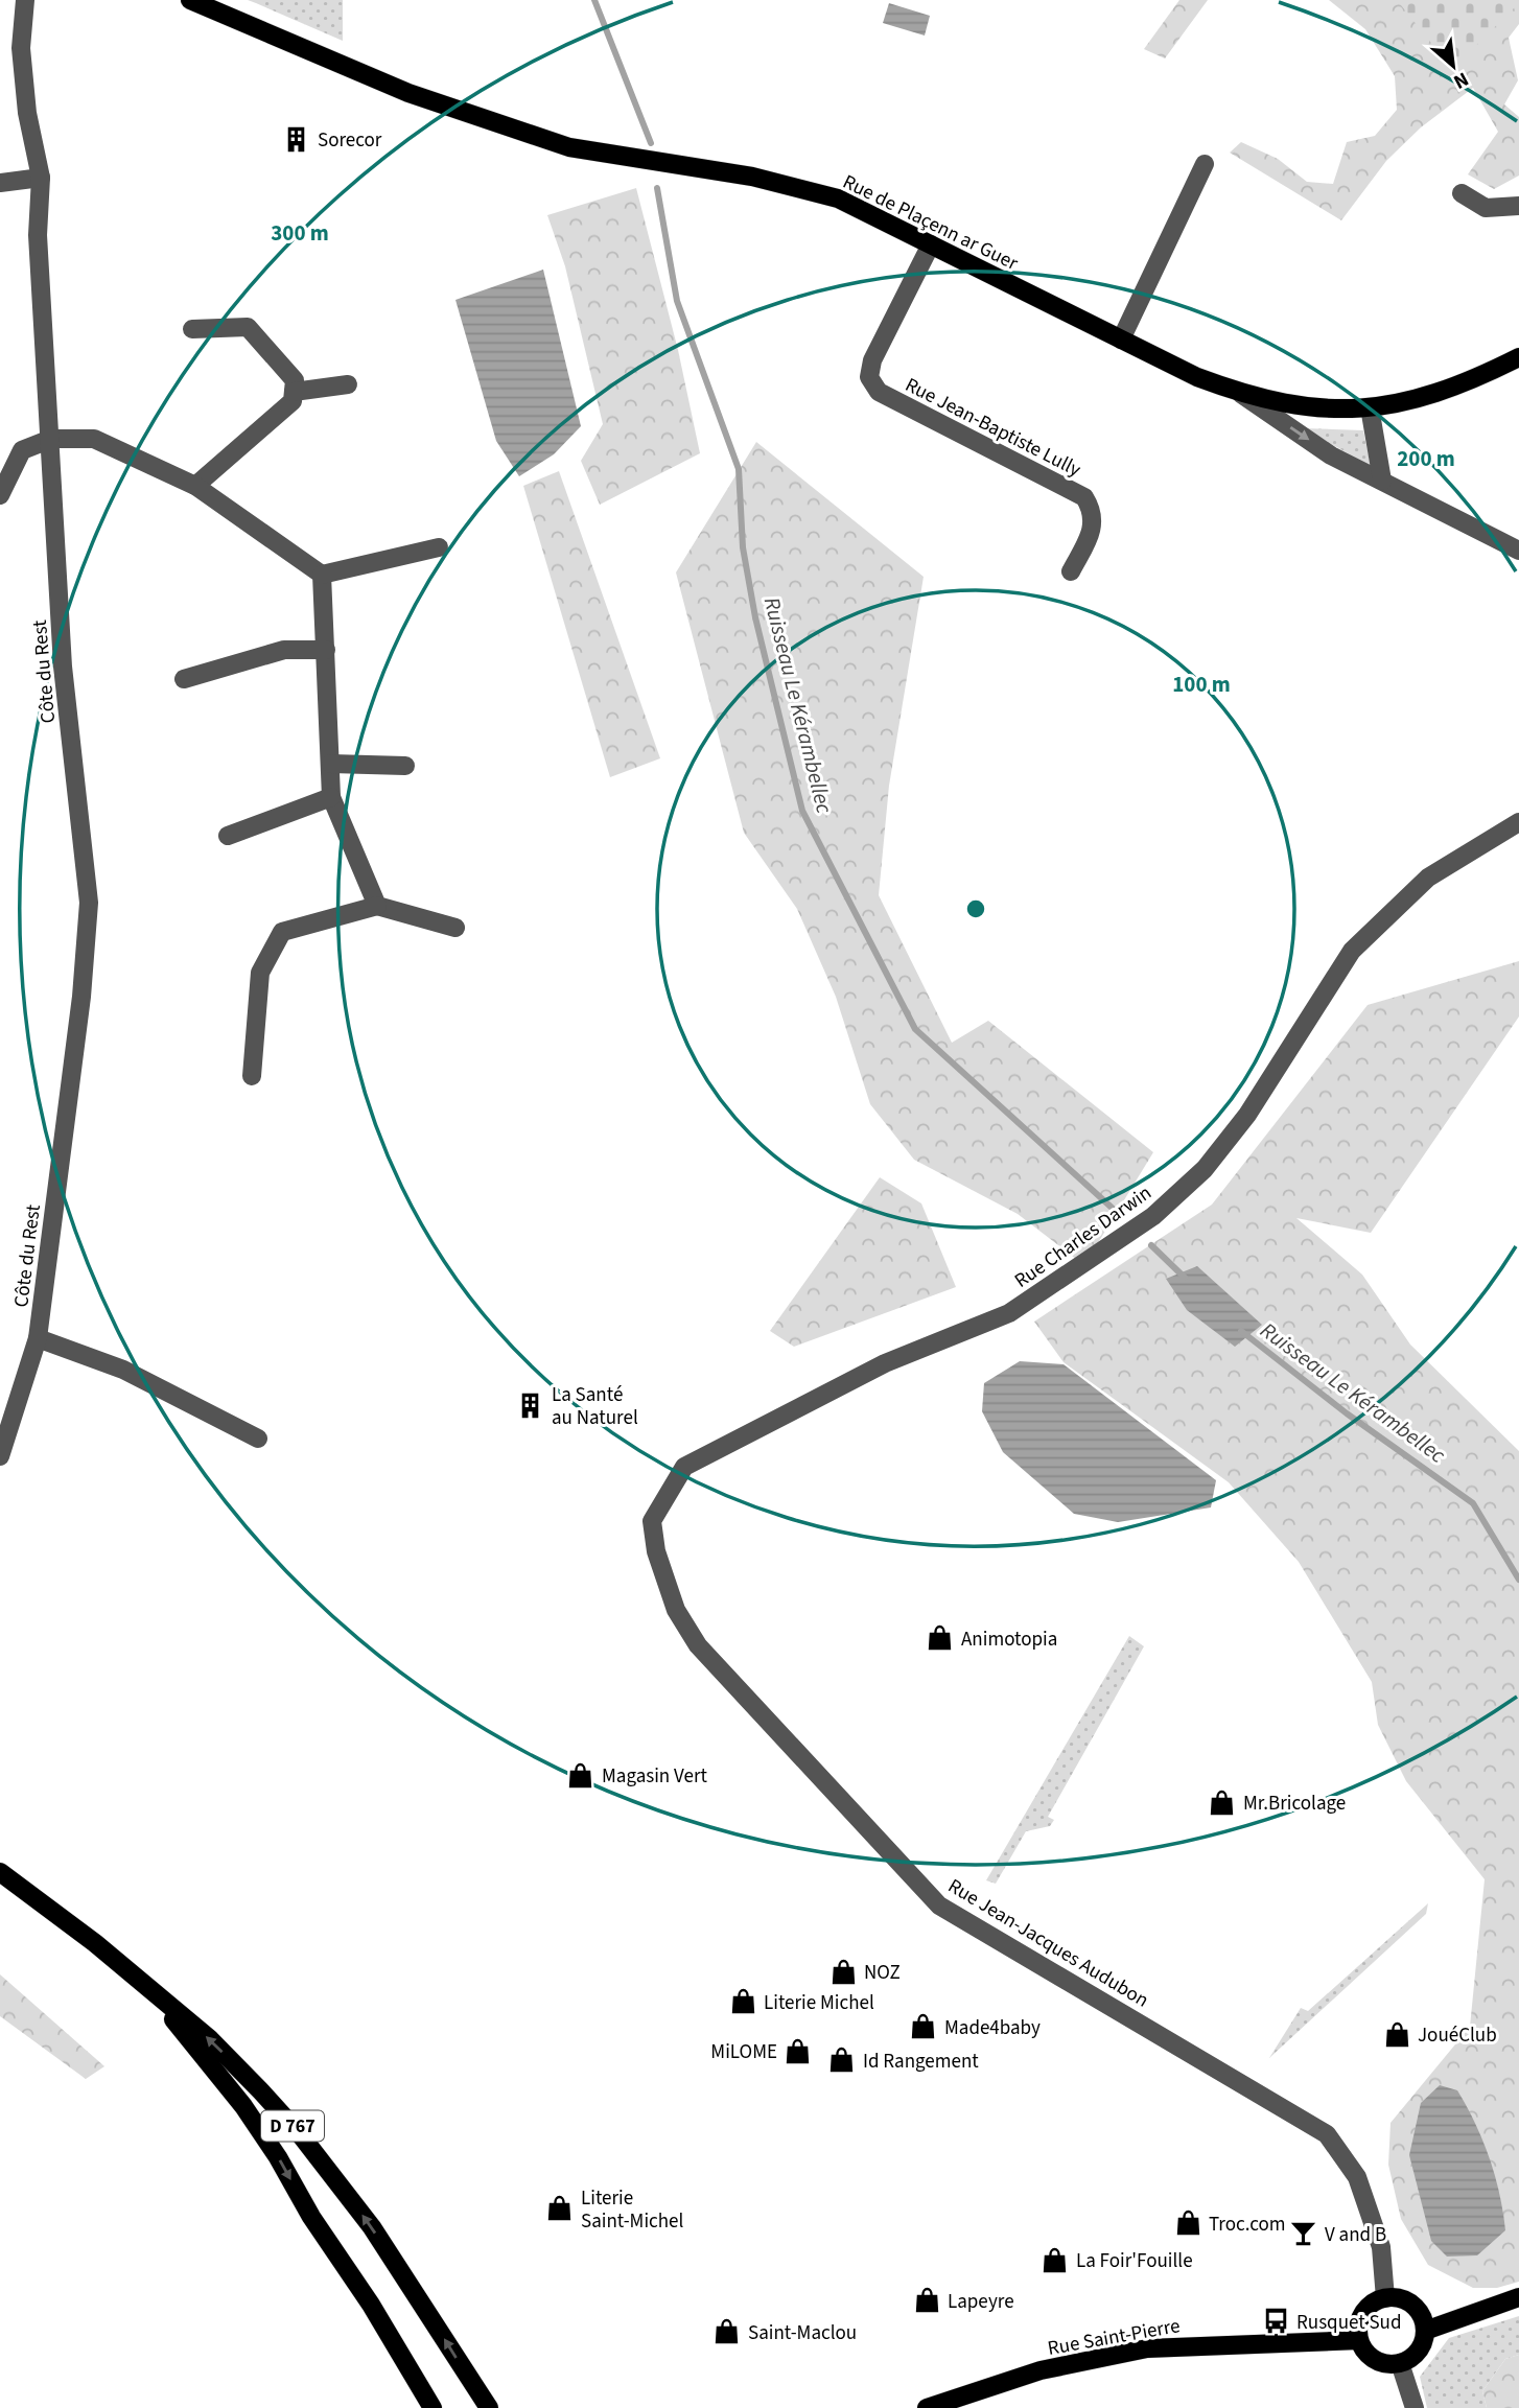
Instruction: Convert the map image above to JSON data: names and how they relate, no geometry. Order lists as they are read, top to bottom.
{
  "streets": {
    "main road": ["Rue de Plaçenn ar Guer", "D 767", "Rue Saint-Pierre"],
    "street": [
      "Rue Jean-Baptiste Lully",
      "Côte du Rest",
      "Rue Charles Darwin",
      "Rue Jean-Jacques Audubon"
    ]
  },
  "crossings": [
    ["Rue de Plaçenn ar Guer", "Rue Jean-Baptiste Lully"],
    ["Rue Charles Darwin", "Rue Jean-Jacques Audubon"],
    ["Rue Jean-Jacques Audubon", "Rue Saint-Pierre"]
  ],
  "water": ["Ruisseau Le Kérambellec"],
  "places": {
    "building": ["Sorecor", "La Santé au Naturel"],
    "shop": [
      "Animotopia",
      "Magasin Vert",
      "Mr.Bricolage",
      "NOZ",
      "Literie Michel",
      "Made4baby",
      "JouéClub",
      "MiLOME",
      "Id Rangement",
      "Literie Saint-Michel",
      "Troc.com",
      "La Foir'Fouille",
      "Lapeyre",
      "Saint-Maclou"
    ],
    "bar": ["V and B"],
    "bus stop": ["Rusquet Sud"]
  },
  "north": "bottom right",
  "rings": ["300 m", "200 m", "100 m"]
}
